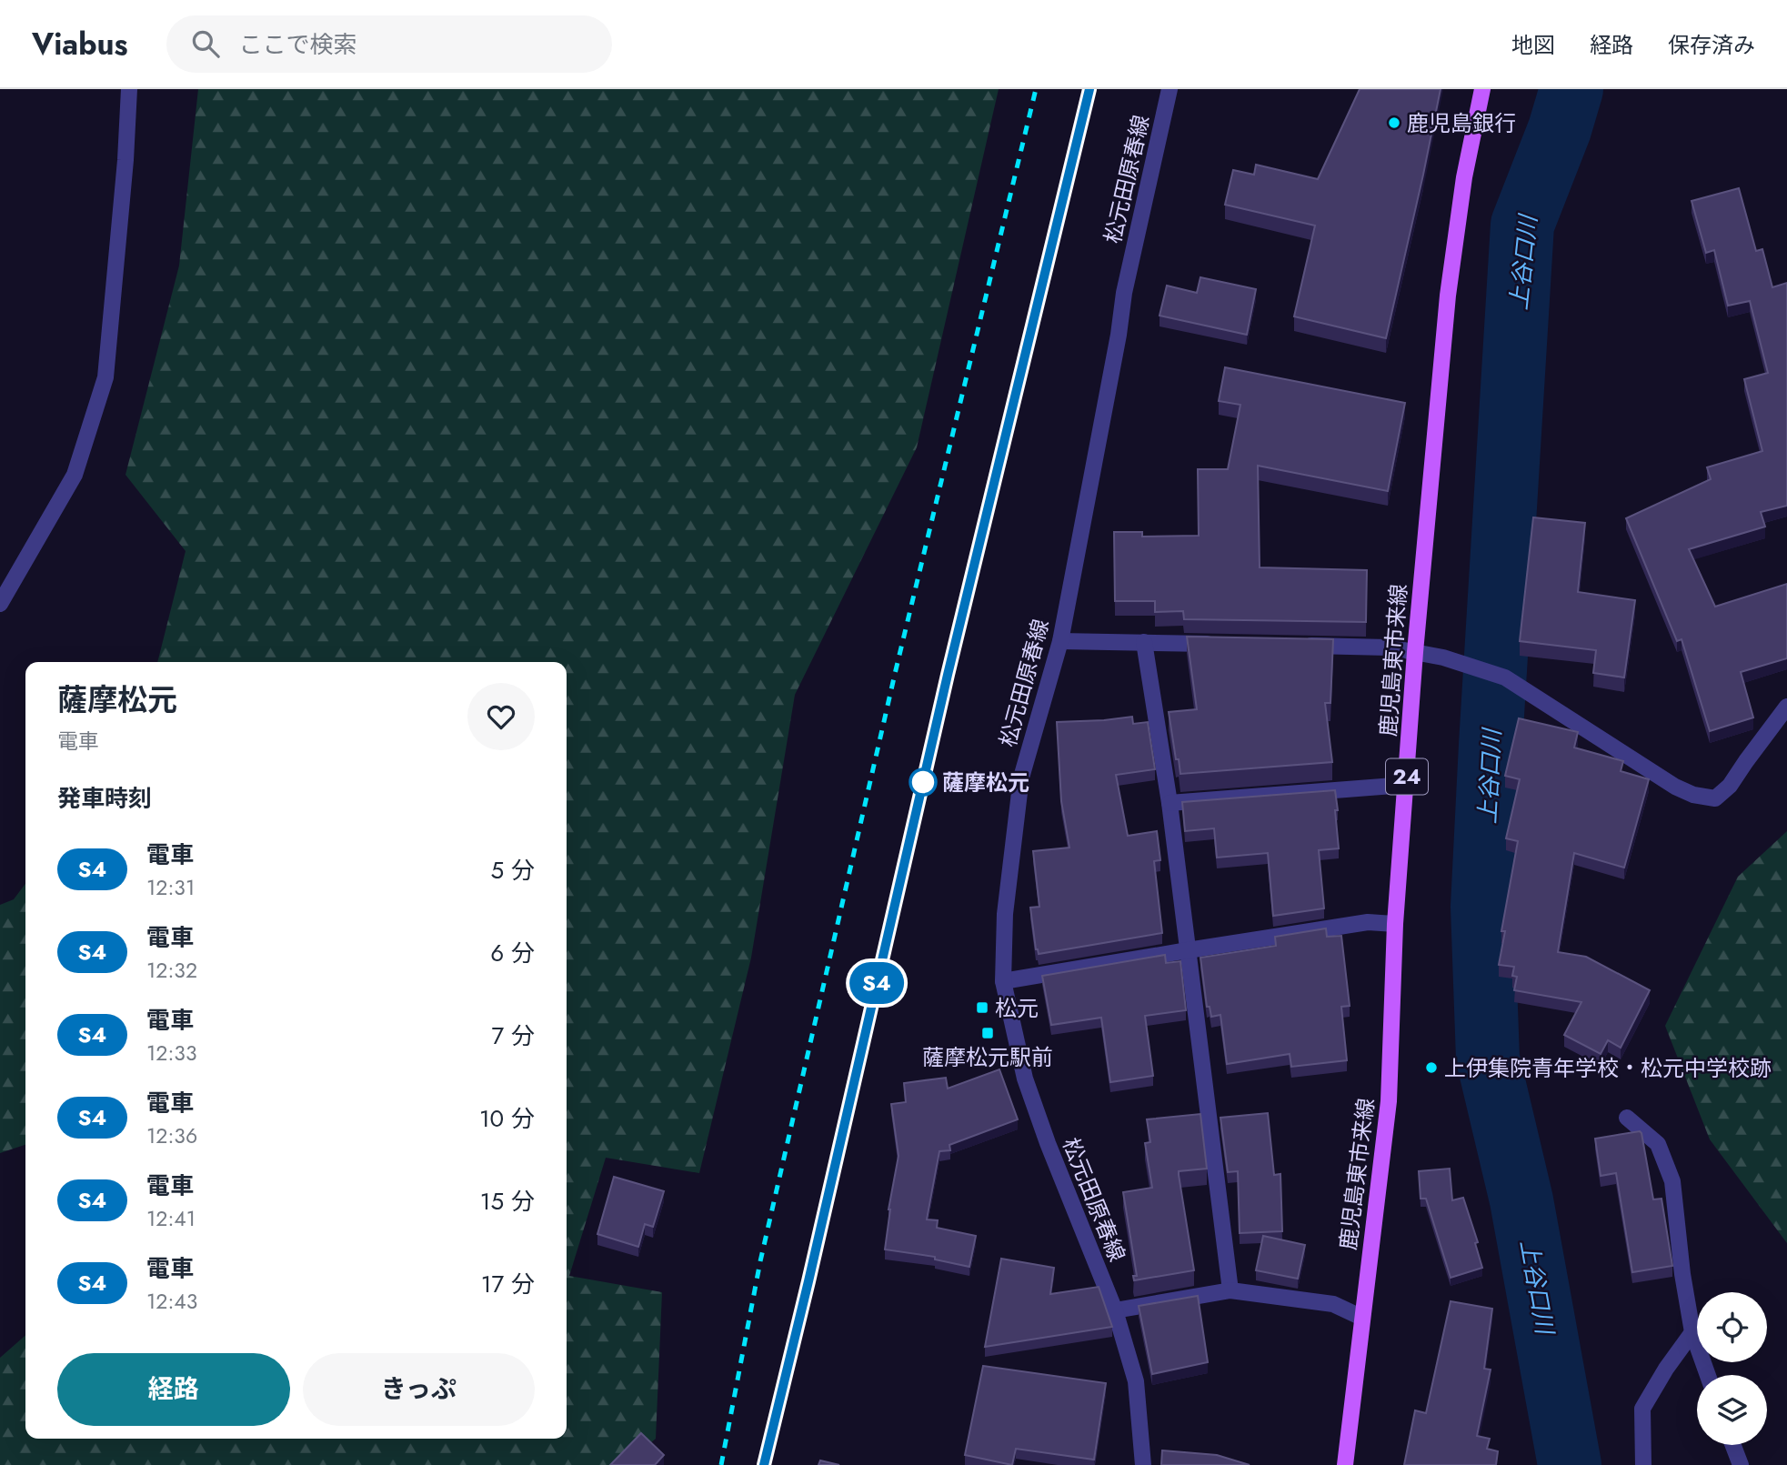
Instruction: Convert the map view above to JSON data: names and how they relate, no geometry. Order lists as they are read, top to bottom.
{
  "streets": {
    "main road": ["鹿児島東市来線", "24"],
    "street": ["松元田原春線"]
  },
  "water": ["上谷口川"],
  "places": {
    "other": ["鹿児島銀行", "薩摩松元", "上伊集院青年学校・松元中学校跡"],
    "transit": ["松元", "薩摩松元駅前"]
  },
  "page": {
    "header": "Viabus",
    "search": "ここで検索",
    "nav": ["地図", "経路", "保存済み"],
    "on_map": "S4",
    "heading": [
      ["薩摩松元", "電車"],
      "発車時刻"
    ],
    "list": [
      {
        "mark": "S4",
        "name": "電車",
        "note": "12:31",
        "value": "5 分"
      },
      {
        "mark": "S4",
        "name": "電車",
        "note": "12:32",
        "value": "6 分"
      },
      {
        "mark": "S4",
        "name": "電車",
        "note": "12:33",
        "value": "7 分"
      },
      {
        "mark": "S4",
        "name": "電車",
        "note": "12:36",
        "value": "10 分"
      },
      {
        "mark": "S4",
        "name": "電車",
        "note": "12:41",
        "value": "15 分"
      },
      {
        "mark": "S4",
        "name": "電車",
        "note": "12:43",
        "value": "17 分"
      }
    ],
    "buttons": ["経路", "きっぷ"]
  }
}
